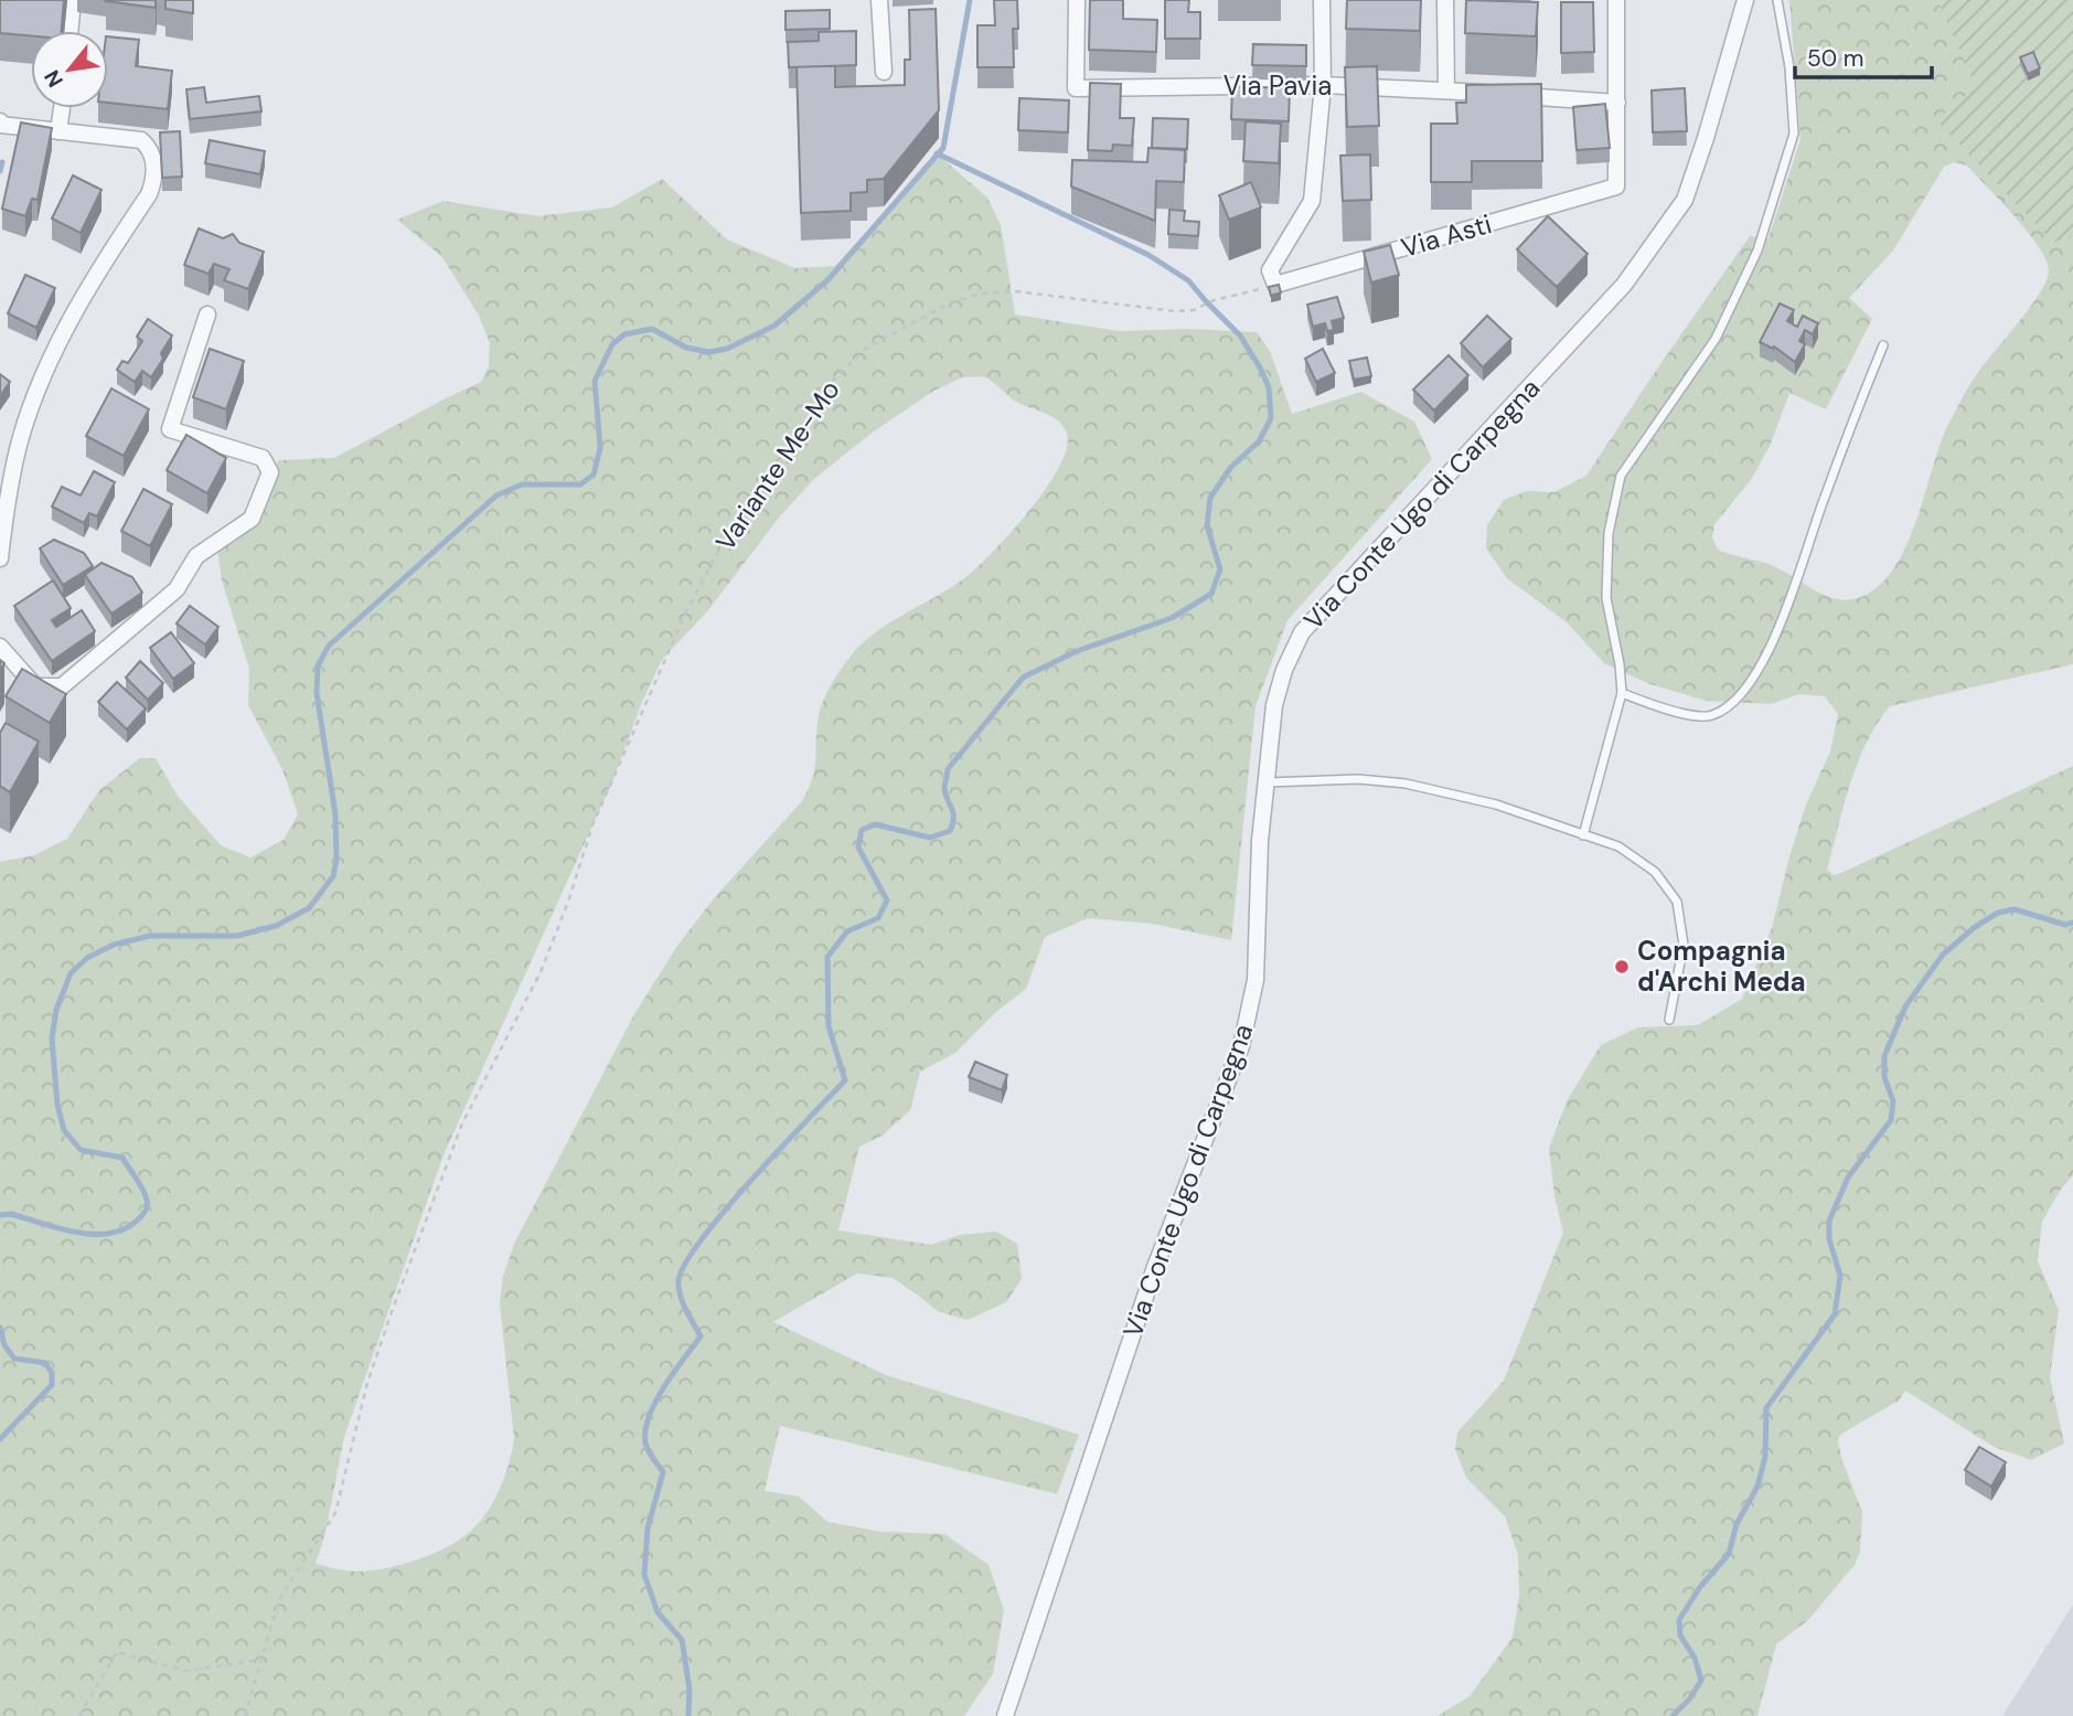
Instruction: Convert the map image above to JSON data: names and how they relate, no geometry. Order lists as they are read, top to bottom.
{
  "streets": {
    "street": ["Via Pavia", "Via Asti", "Via Conte Ugo di Carpegna"],
    "path": ["Variante Me-Mo"]
  },
  "crossings": [
    ["Via Pavia", "Via Asti"],
    ["Via Asti", "Variante Me-Mo"]
  ],
  "places": ["Compagnia d'Archi Meda"],
  "scale_bar": "50 m",
  "north": "bottom left"
}
